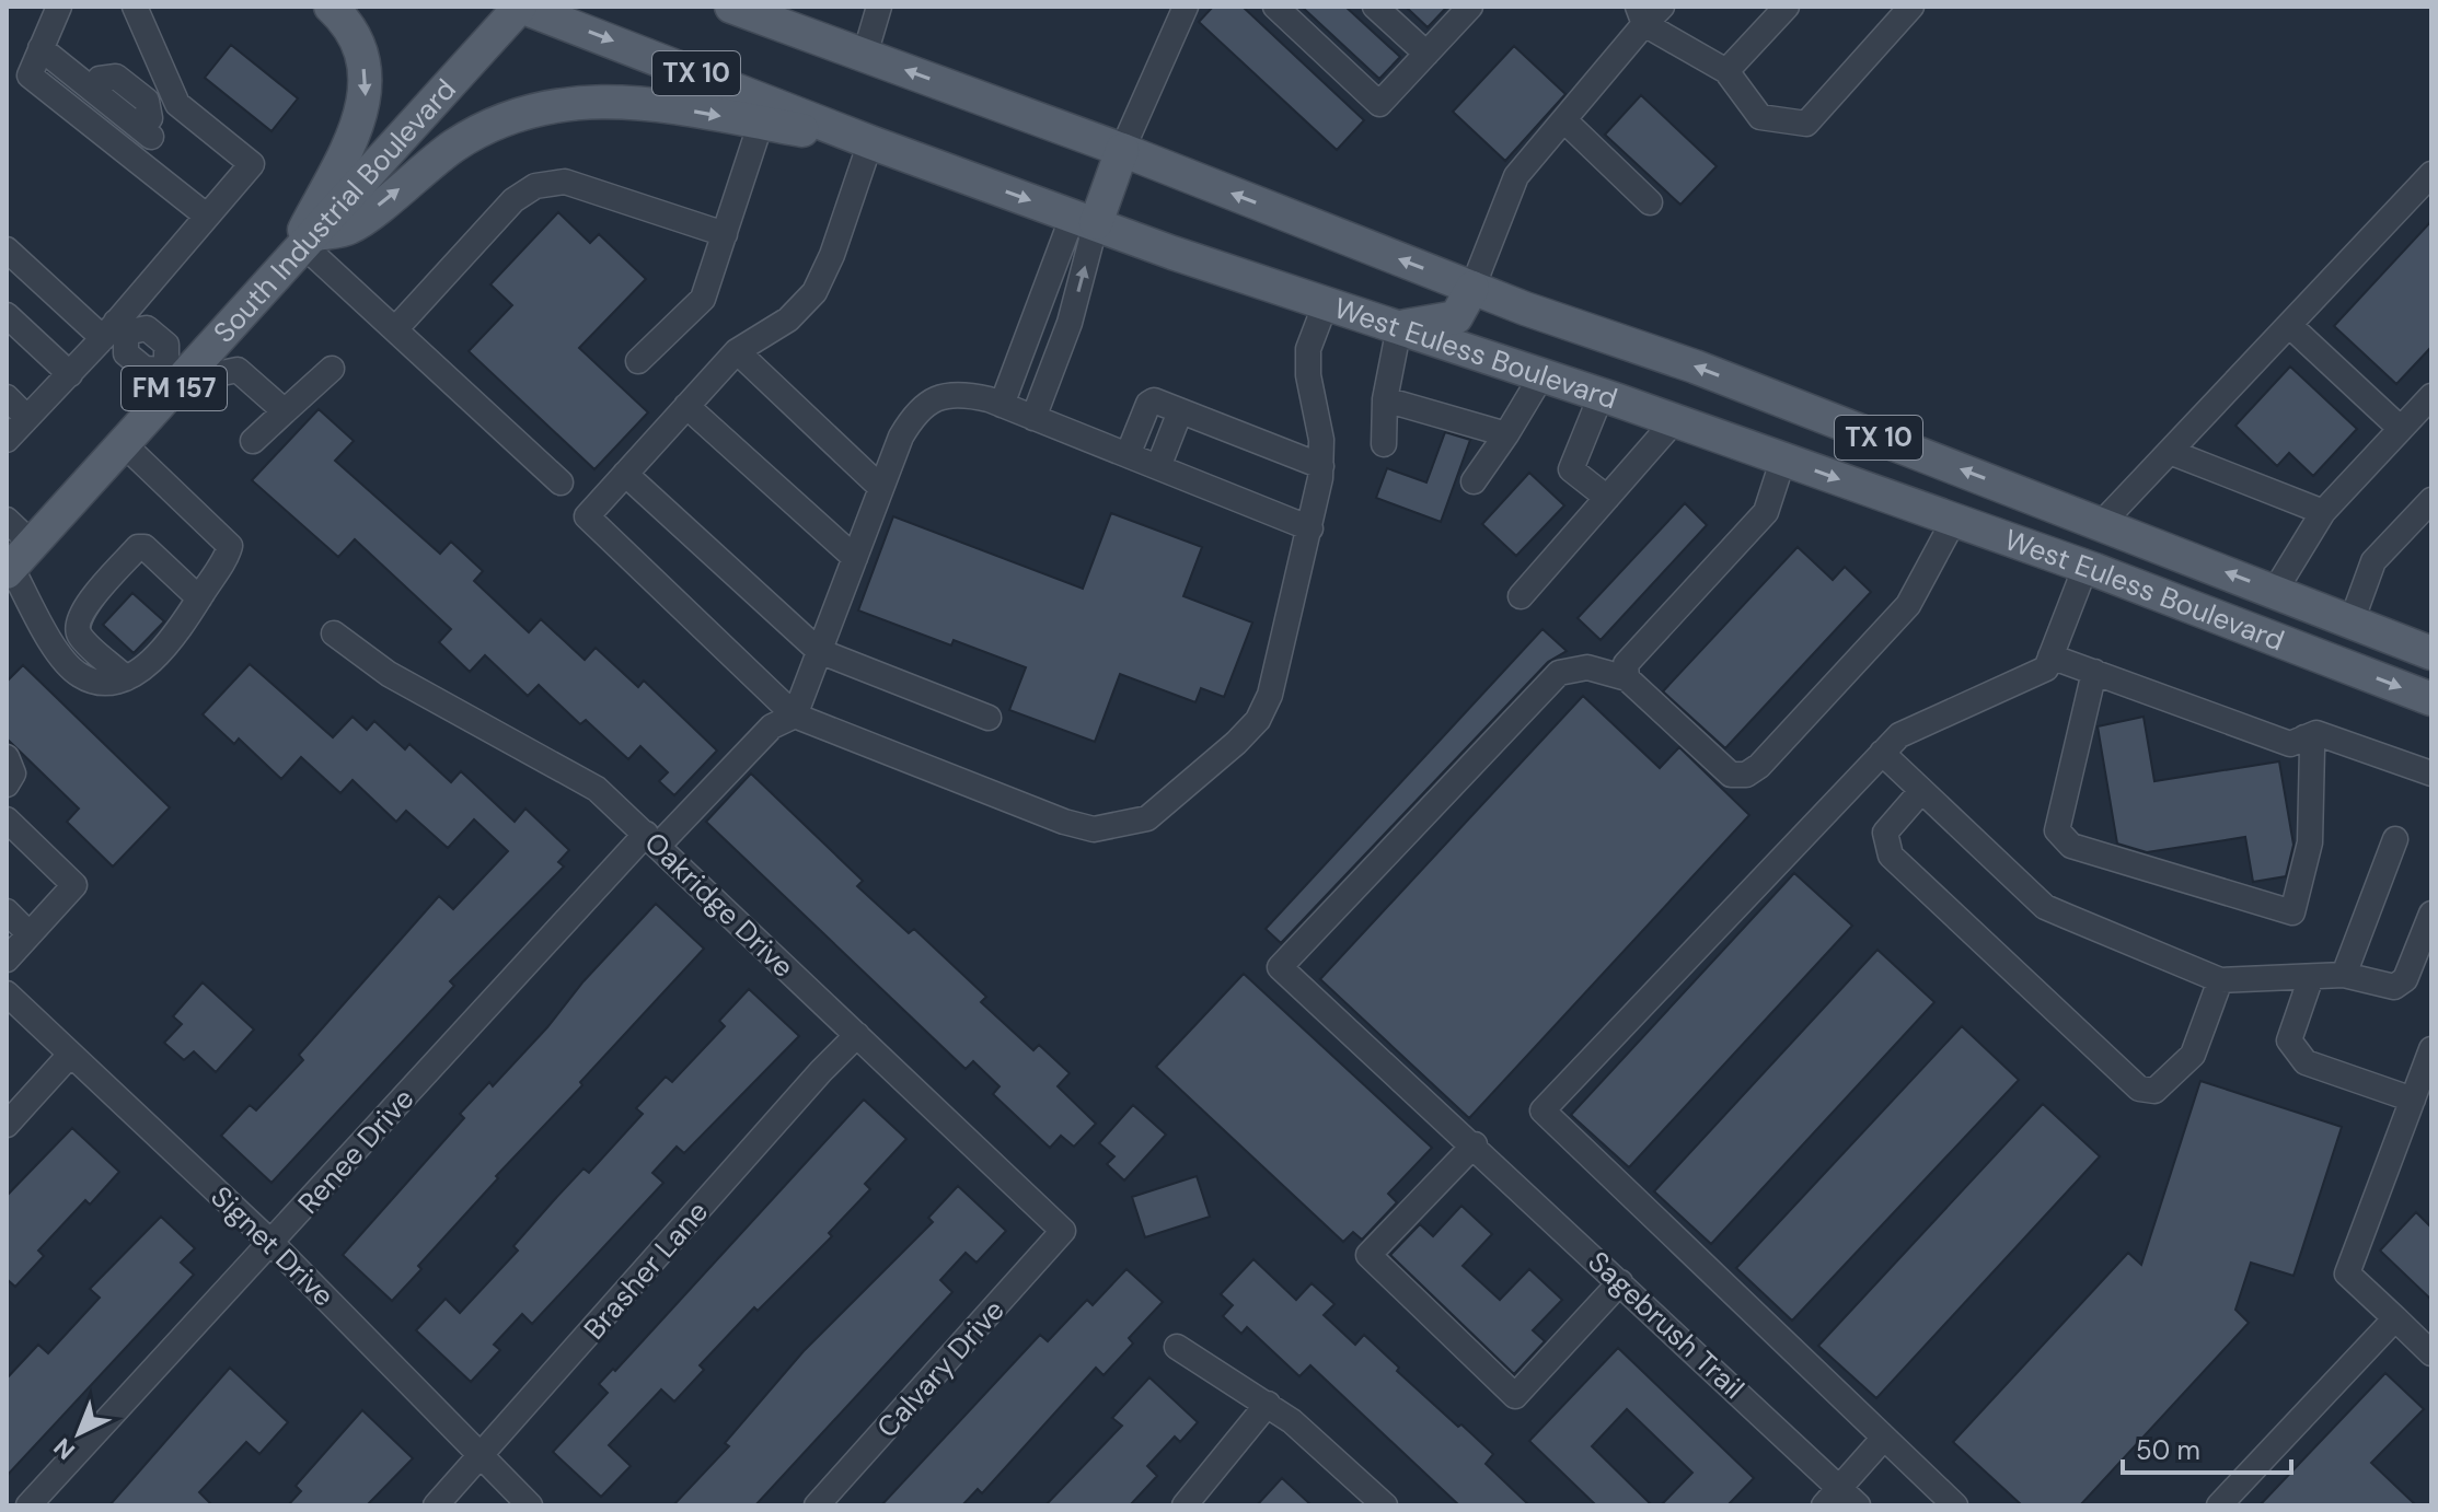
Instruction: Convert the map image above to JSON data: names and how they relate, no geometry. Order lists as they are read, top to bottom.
{
  "streets": {
    "main road": [
      "TX 10",
      "South Industrial Boulevard",
      "West Euless Boulevard",
      "FM 157"
    ],
    "street": [
      "Oakridge Drive",
      "Renee Drive",
      "Signet Drive",
      "Brasher Lane",
      "Sagebrush Trail",
      "Calvary Drive"
    ]
  },
  "crossings": [
    ["South Industrial Boulevard", "West Euless Boulevard"],
    ["Oakridge Drive", "Renee Drive"],
    ["Oakridge Drive", "Brasher Lane"],
    ["Oakridge Drive", "Calvary Drive"],
    ["Renee Drive", "Signet Drive"],
    ["Signet Drive", "Brasher Lane"]
  ],
  "scale_bar": "50 m",
  "north": "bottom left"
}
